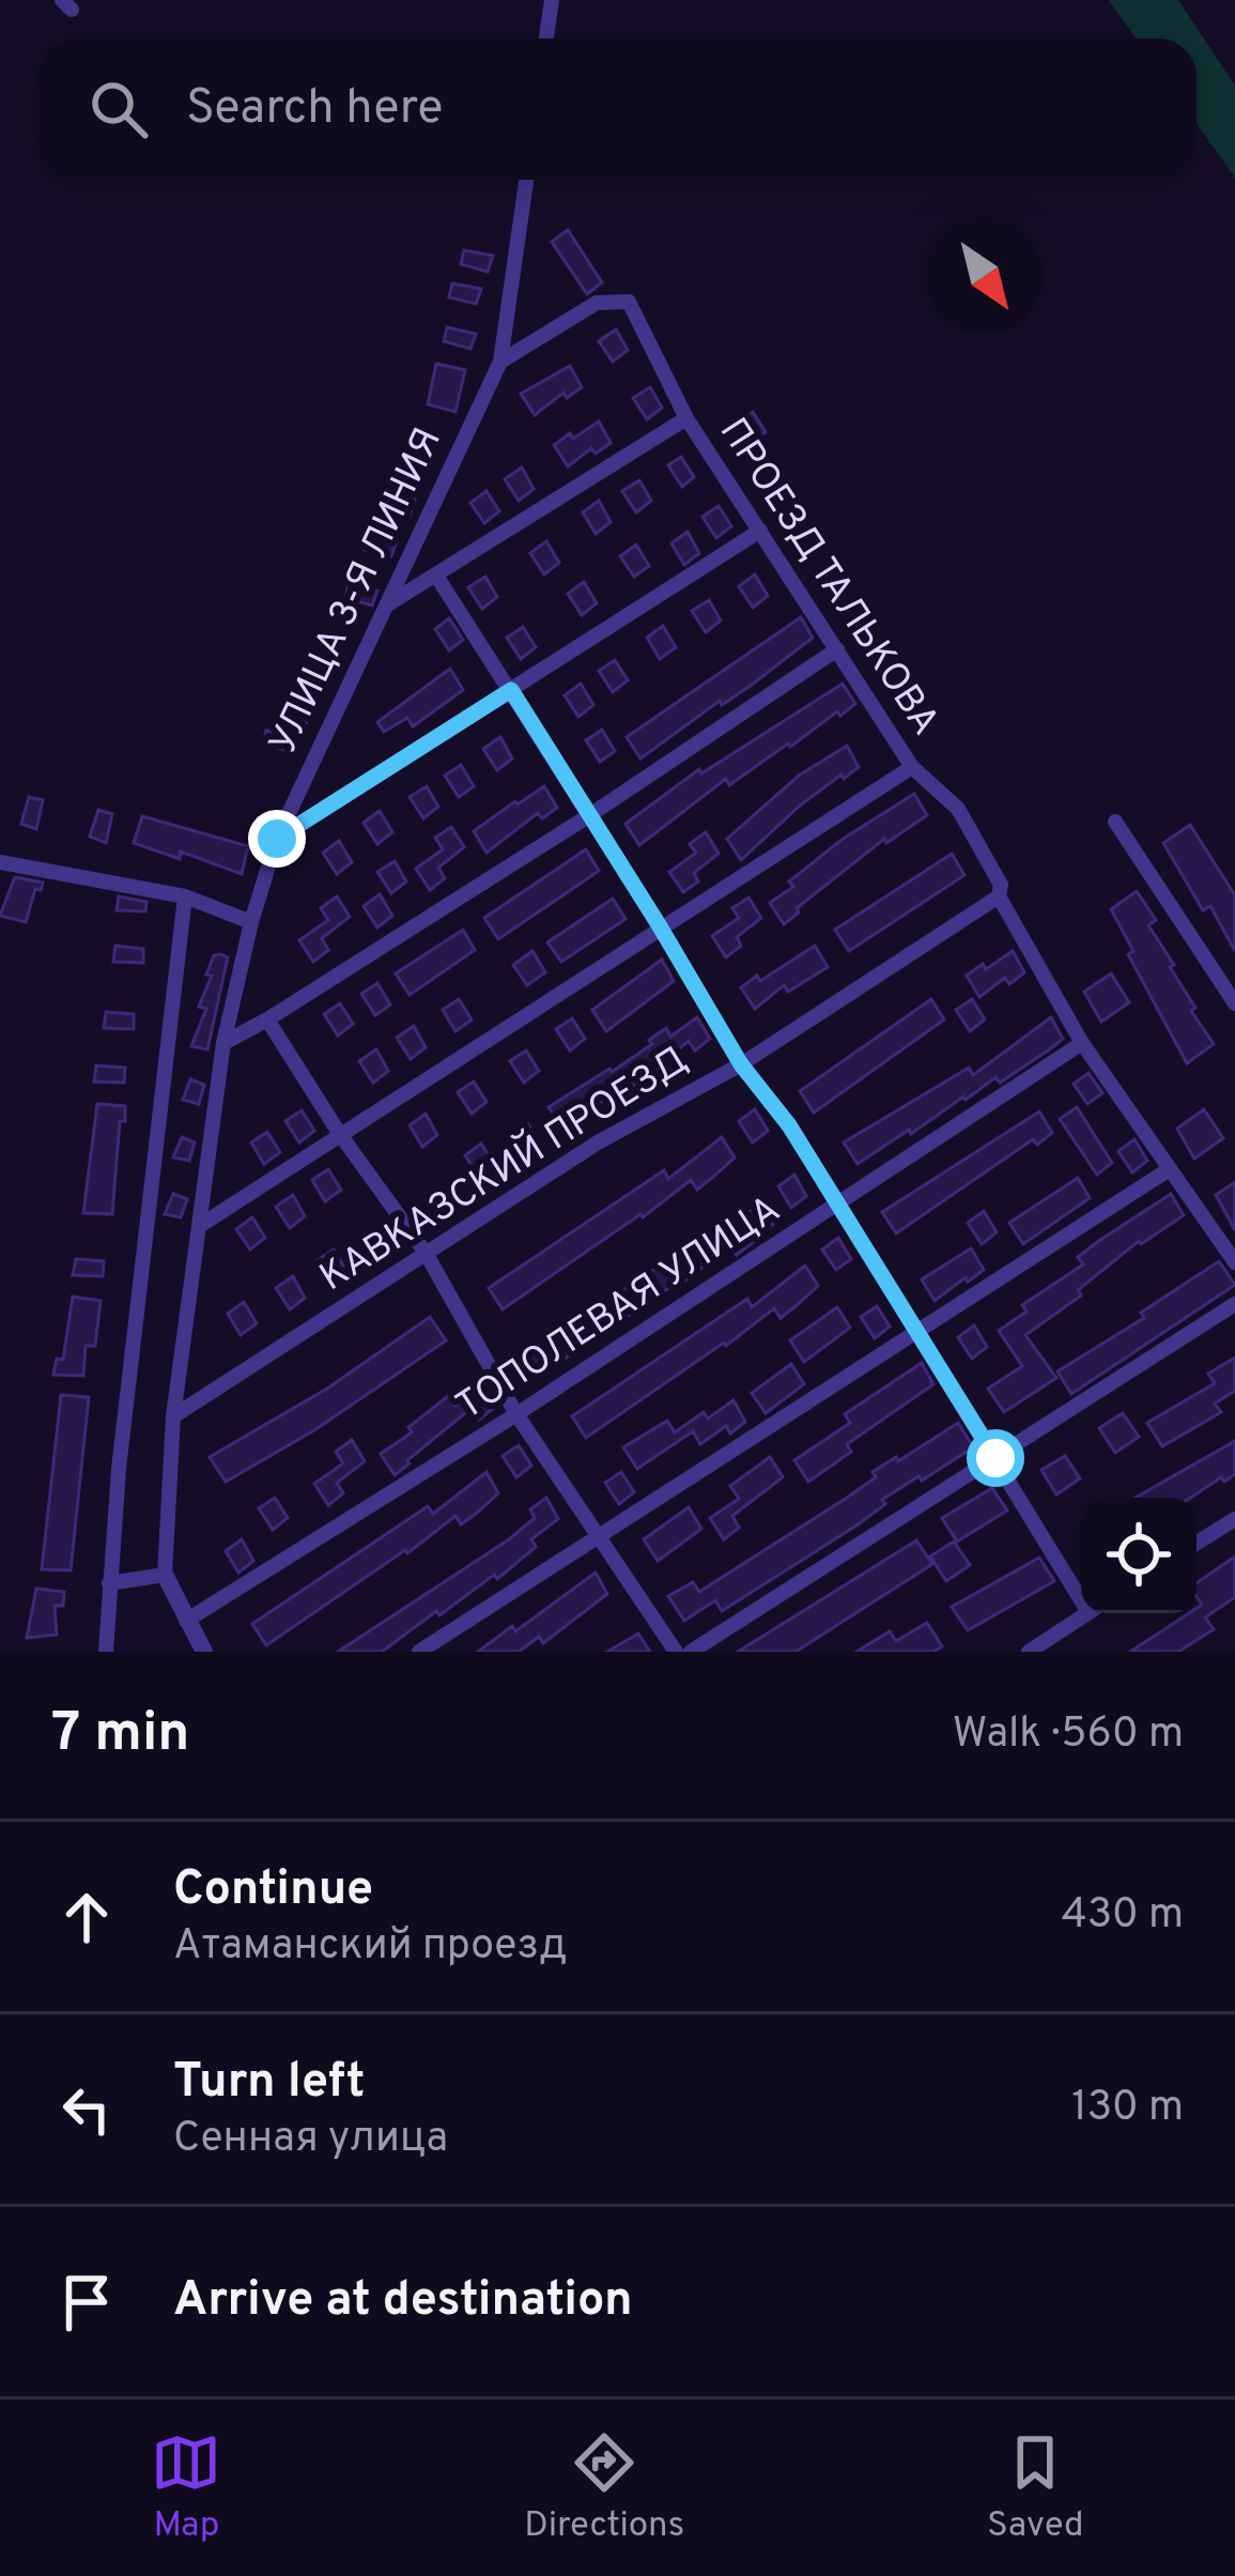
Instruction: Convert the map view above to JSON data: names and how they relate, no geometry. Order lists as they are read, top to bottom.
{
  "streets": {
    "street": [
      "ПРОЕЗД ТАЛЬКОВА",
      "УЛИЦА 3-Я ЛИНИЯ",
      "КАВКАЗСКИЙ ПРОЕЗД",
      "ТОПОЛЕВАЯ УЛИЦА"
    ]
  },
  "crossings": [
    ["ПРОЕЗД ТАЛЬКОВА", "УЛИЦА 3-Я ЛИНИЯ"],
    ["ПРОЕЗД ТАЛЬКОВА", "КАВКАЗСКИЙ ПРОЕЗД"],
    ["ПРОЕЗД ТАЛЬКОВА", "ТОПОЛЕВАЯ УЛИЦА"],
    ["УЛИЦА 3-Я ЛИНИЯ", "КАВКАЗСКИЙ ПРОЕЗД"]
  ],
  "north": "bottom right",
  "page": {
    "search": "Search here",
    "heading": ["7 min", "Walk · 560 m"],
    "list": [
      ["Continue", "Атаманский проезд", "430 m"],
      ["Turn left", "Сенная улица", "130 m"],
      "Arrive at destination"
    ],
    "nav": ["Map", "Directions", "Saved"]
  }
}
